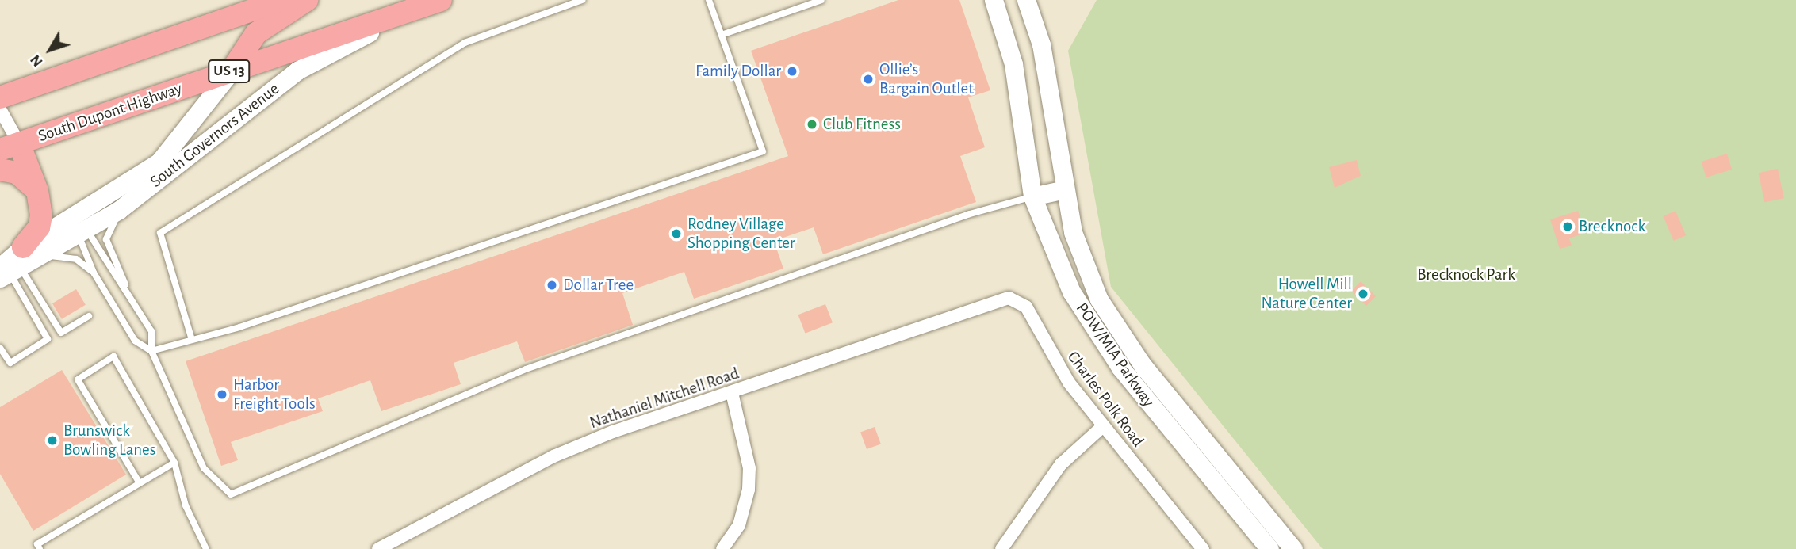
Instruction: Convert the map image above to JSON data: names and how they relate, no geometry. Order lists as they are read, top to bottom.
{
  "streets": {
    "highway": ["US 13", "South Dupont Highway"],
    "main road": ["South Governors Avenue", "POW/MIA Parkway"],
    "street": ["Nathaniel Mitchell Road", "Charles Polk Road"]
  },
  "crossings": [
    ["South Dupont Highway", "South Governors Avenue"],
    ["Nathaniel Mitchell Road", "Charles Polk Road"]
  ],
  "parks": ["Brecknock Park"],
  "places": [
    "Family Dollar",
    "Ollie’s Bargain Outlet",
    "Club Fitness",
    "Brecknock",
    "Rodney Village Shopping Center",
    "Dollar Tree",
    "Howell Mill Nature Center",
    "Harbor Freight Tools",
    "Brunswick Bowling Lanes"
  ],
  "north": "bottom left"
}
